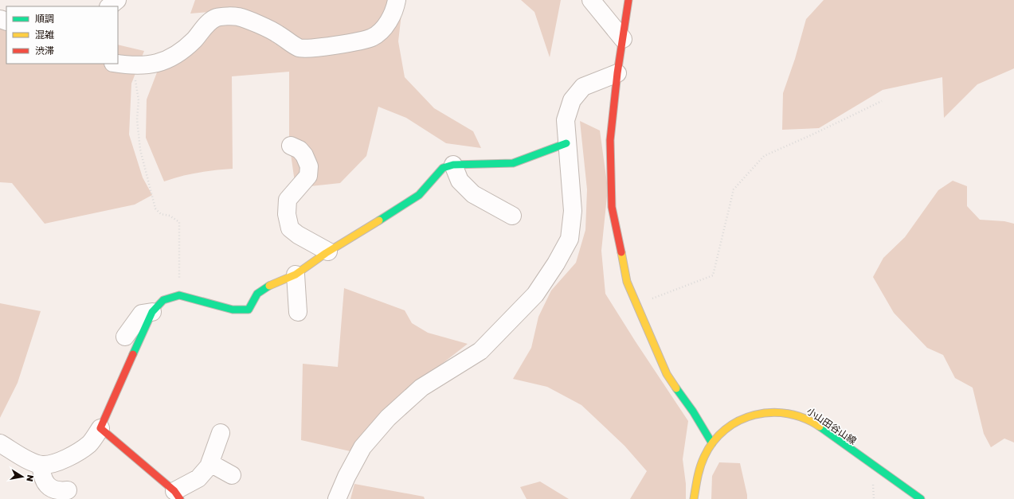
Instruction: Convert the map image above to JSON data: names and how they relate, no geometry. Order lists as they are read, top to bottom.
{
  "streets": {
    "street": ["小山田谷山線"]
  },
  "legend": ["順調", "混雑", "渋滞"],
  "north": "right"
}
